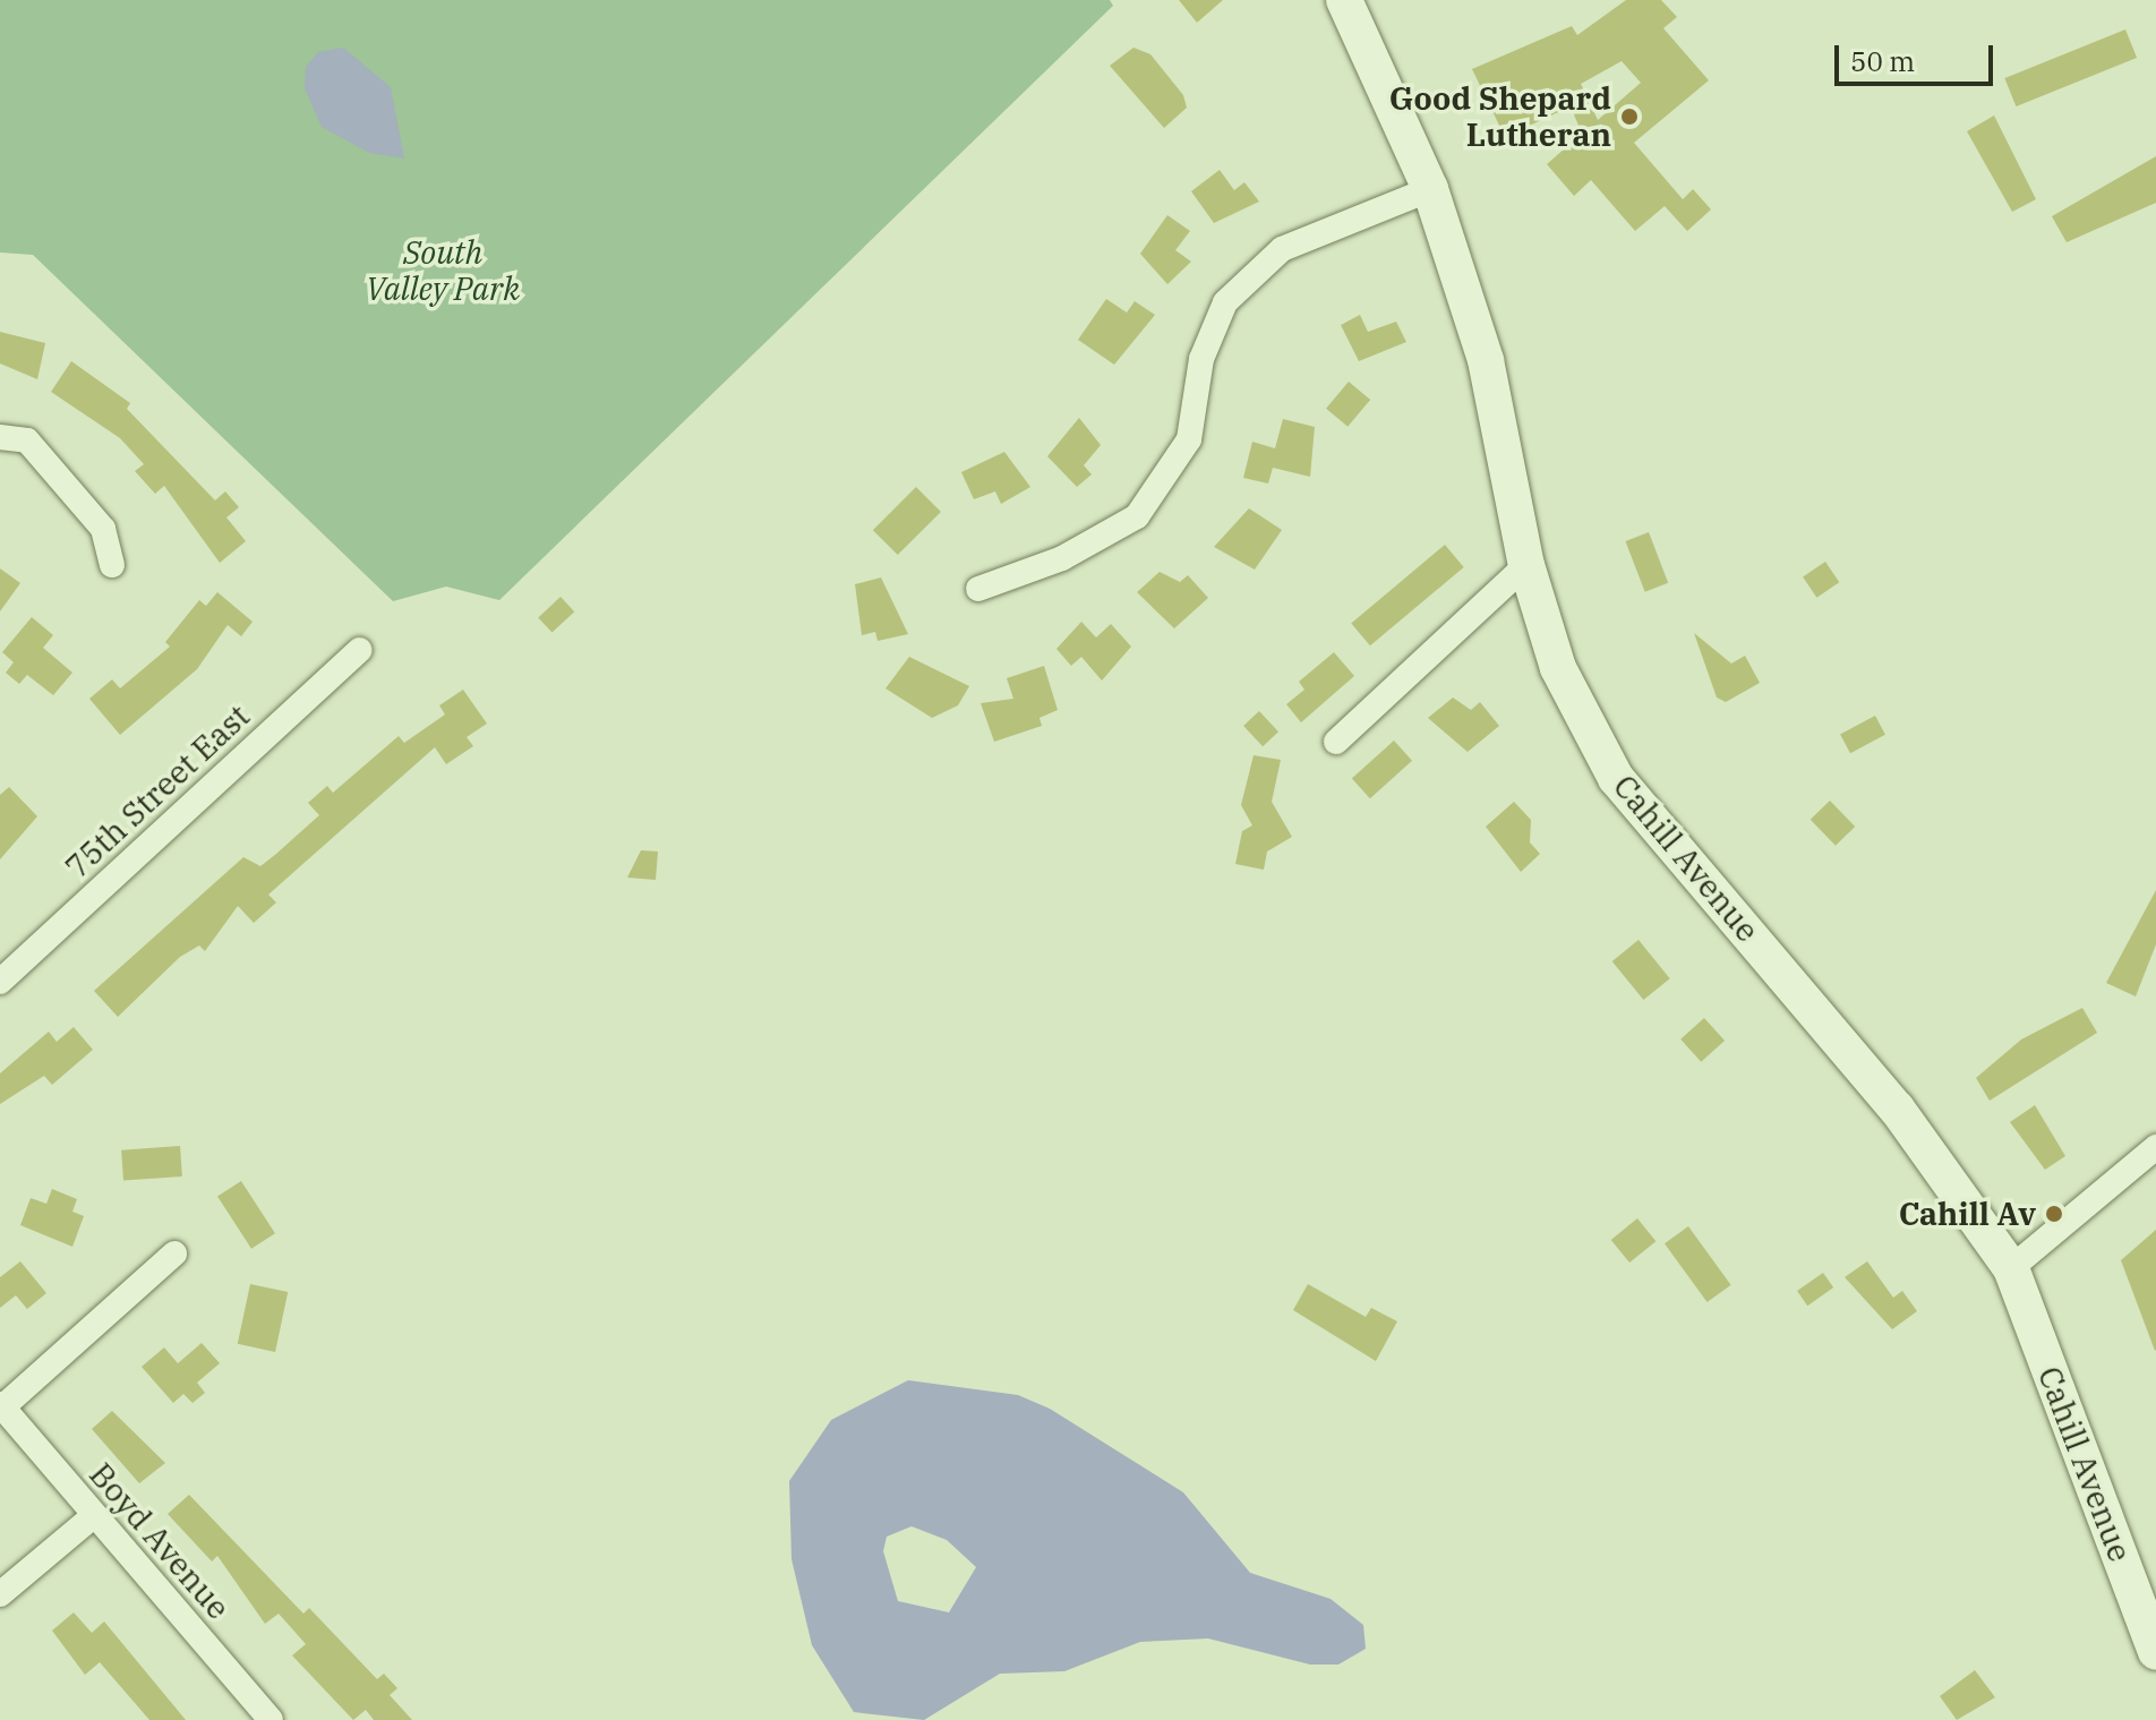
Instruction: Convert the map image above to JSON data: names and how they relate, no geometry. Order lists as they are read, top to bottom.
{
  "streets": {
    "street": ["75th Street East", "Cahill Avenue", "Boyd Avenue"]
  },
  "parks": ["South Valley Park"],
  "places": ["Good Shepard Lutheran", "Cahill Av"],
  "scale_bar": "50 m"
}
